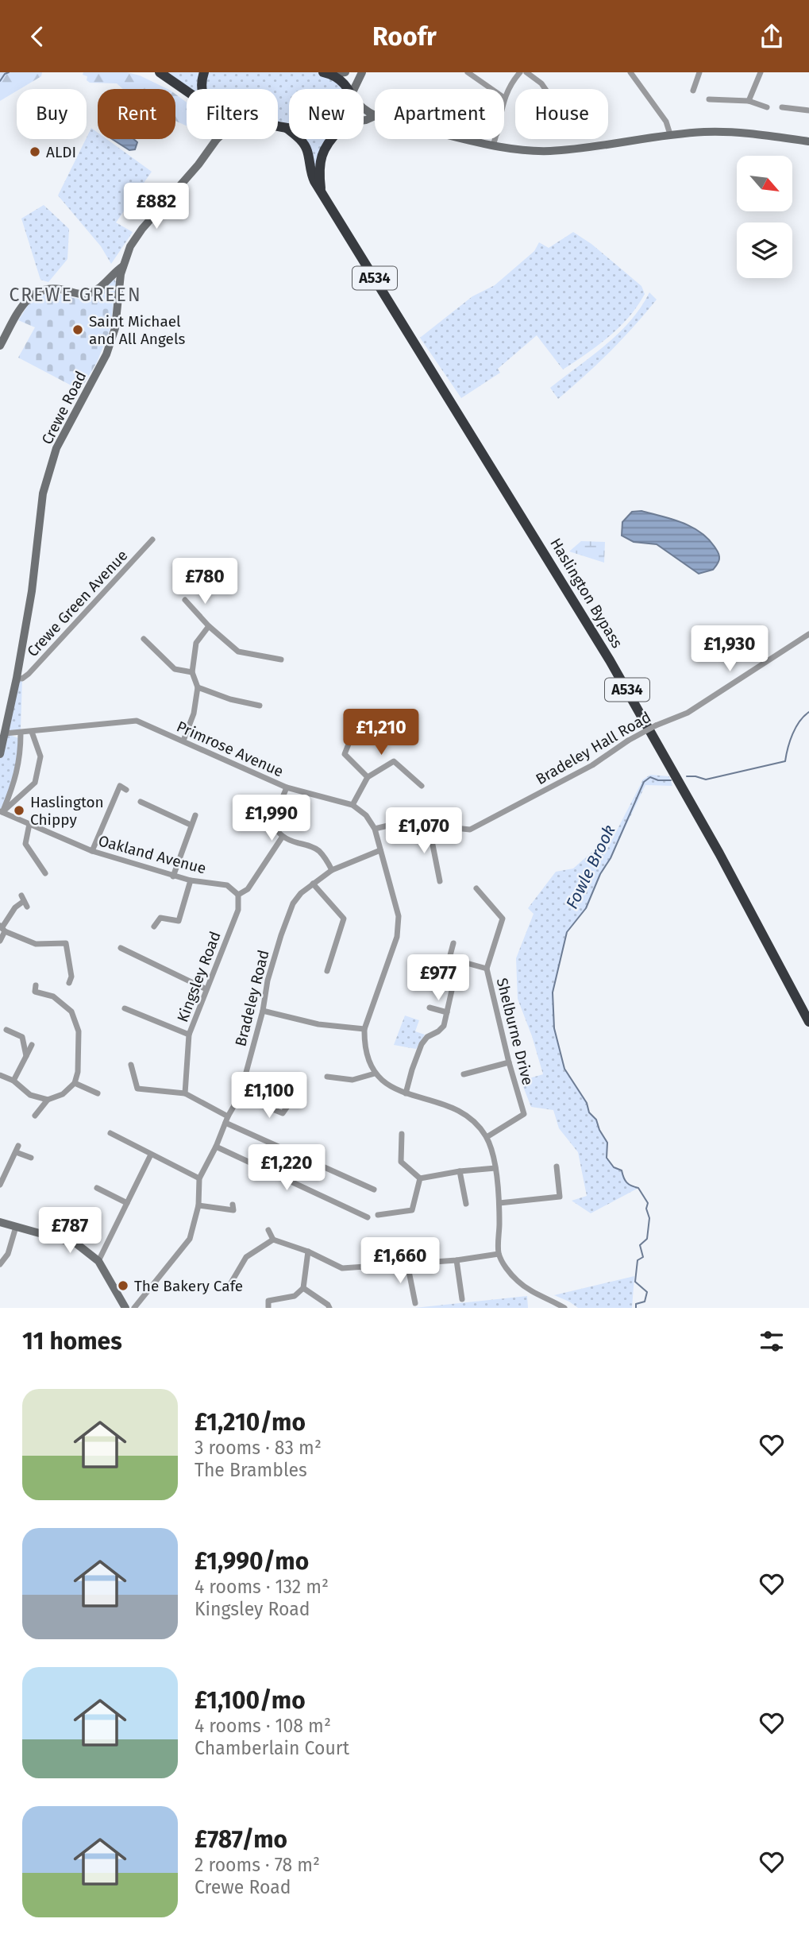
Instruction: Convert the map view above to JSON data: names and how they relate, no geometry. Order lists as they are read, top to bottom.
{
  "streets": {
    "highway": ["A534", "Haslington Bypass"],
    "street": [
      "Crewe Road",
      "Crewe Green Avenue",
      "Bradeley Hall Road",
      "Primrose Avenue",
      "Oakland Avenue",
      "Kingsley Road",
      "Bradeley Road",
      "Shelburne Drive"
    ]
  },
  "crossings": [
    ["Crewe Road", "Crewe Green Avenue"],
    ["Crewe Road", "Primrose Avenue"],
    ["Oakland Avenue", "Kingsley Road"]
  ],
  "districts": ["CREWE GREEN"],
  "water": ["Fowle Brook"],
  "places": [
    "ALDI",
    "Saint Michael and All Angels",
    "Haslington Chippy",
    "The Bakery Cafe"
  ],
  "north": "bottom right",
  "page": {
    "header": "Roofr",
    "chip": [
      "Buy",
      "Rent",
      "Filters",
      "New",
      "Apartment",
      "House"
    ],
    "price": [
      "£882",
      "£780",
      "£1,930",
      "£1,210",
      "£1,990",
      "£1,070",
      "£977",
      "£1,100",
      "£1,220",
      "£787",
      "£1,660"
    ],
    "heading": "11 homes",
    "list": [
      {
        "name": "£1,210/mo",
        "note": "3 rooms · 83 m² · The Brambles"
      },
      {
        "name": "£1,990/mo",
        "note": "4 rooms · 132 m² · Kingsley Road"
      },
      {
        "name": "£1,100/mo",
        "note": "4 rooms · 108 m² · Chamberlain Court"
      },
      {
        "name": "£787/mo",
        "note": "2 rooms · 78 m² · Crewe Road"
      }
    ]
  }
}
